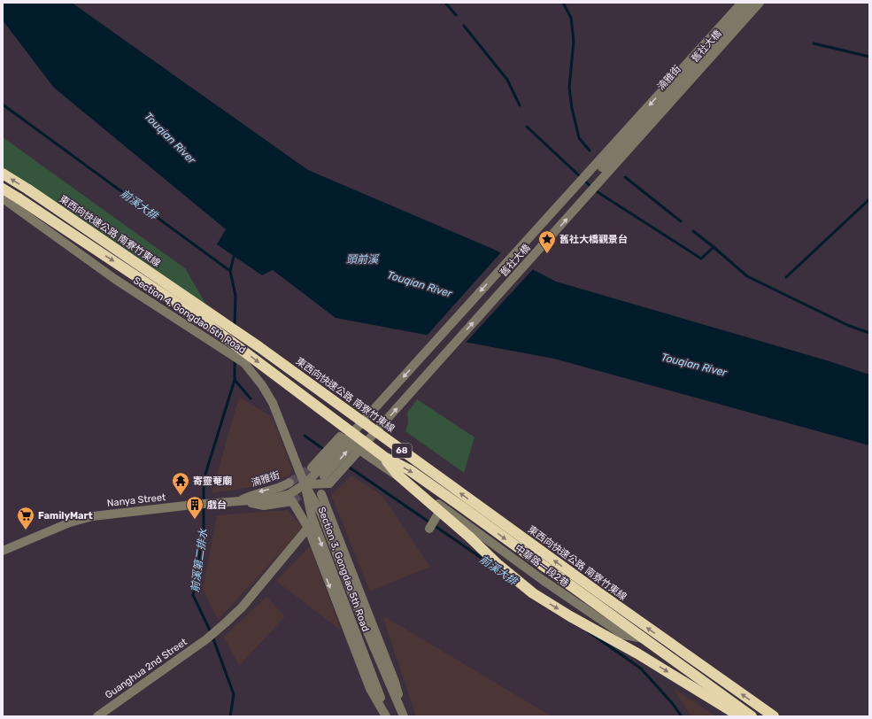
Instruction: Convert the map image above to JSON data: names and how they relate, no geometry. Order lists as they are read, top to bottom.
{
  "streets": {
    "highway": ["東西向快速公路 南寮竹東線", "68"],
    "street": [
      "舊社大橋",
      "湳雅街",
      "Section 4, Gongdao 5th Road",
      "Nanya Street",
      "中華路一段2巷",
      "Section 3, Gongdao 5th Road",
      "Guanghua 2nd Street"
    ]
  },
  "crossings": [
    ["湳雅街", "Nanya Street"],
    ["湳雅街", "Section 3, Gongdao 5th Road"],
    ["Section 4, Gongdao 5th Road", "Section 3, Gongdao 5th Road"],
    ["68", "中華路一段2巷"],
    ["Section 3, Gongdao 5th Road", "Guanghua 2nd Street"]
  ],
  "water": [
    "Touqian River",
    "前溪大排",
    "頭前溪",
    "前溪第二排水"
  ],
  "places": {
    "place": ["舊社大橋觀景台"],
    "temple": ["寄靈菴廟"],
    "building": ["戲台"],
    "supermarket": ["FamilyMart"]
  }
}
